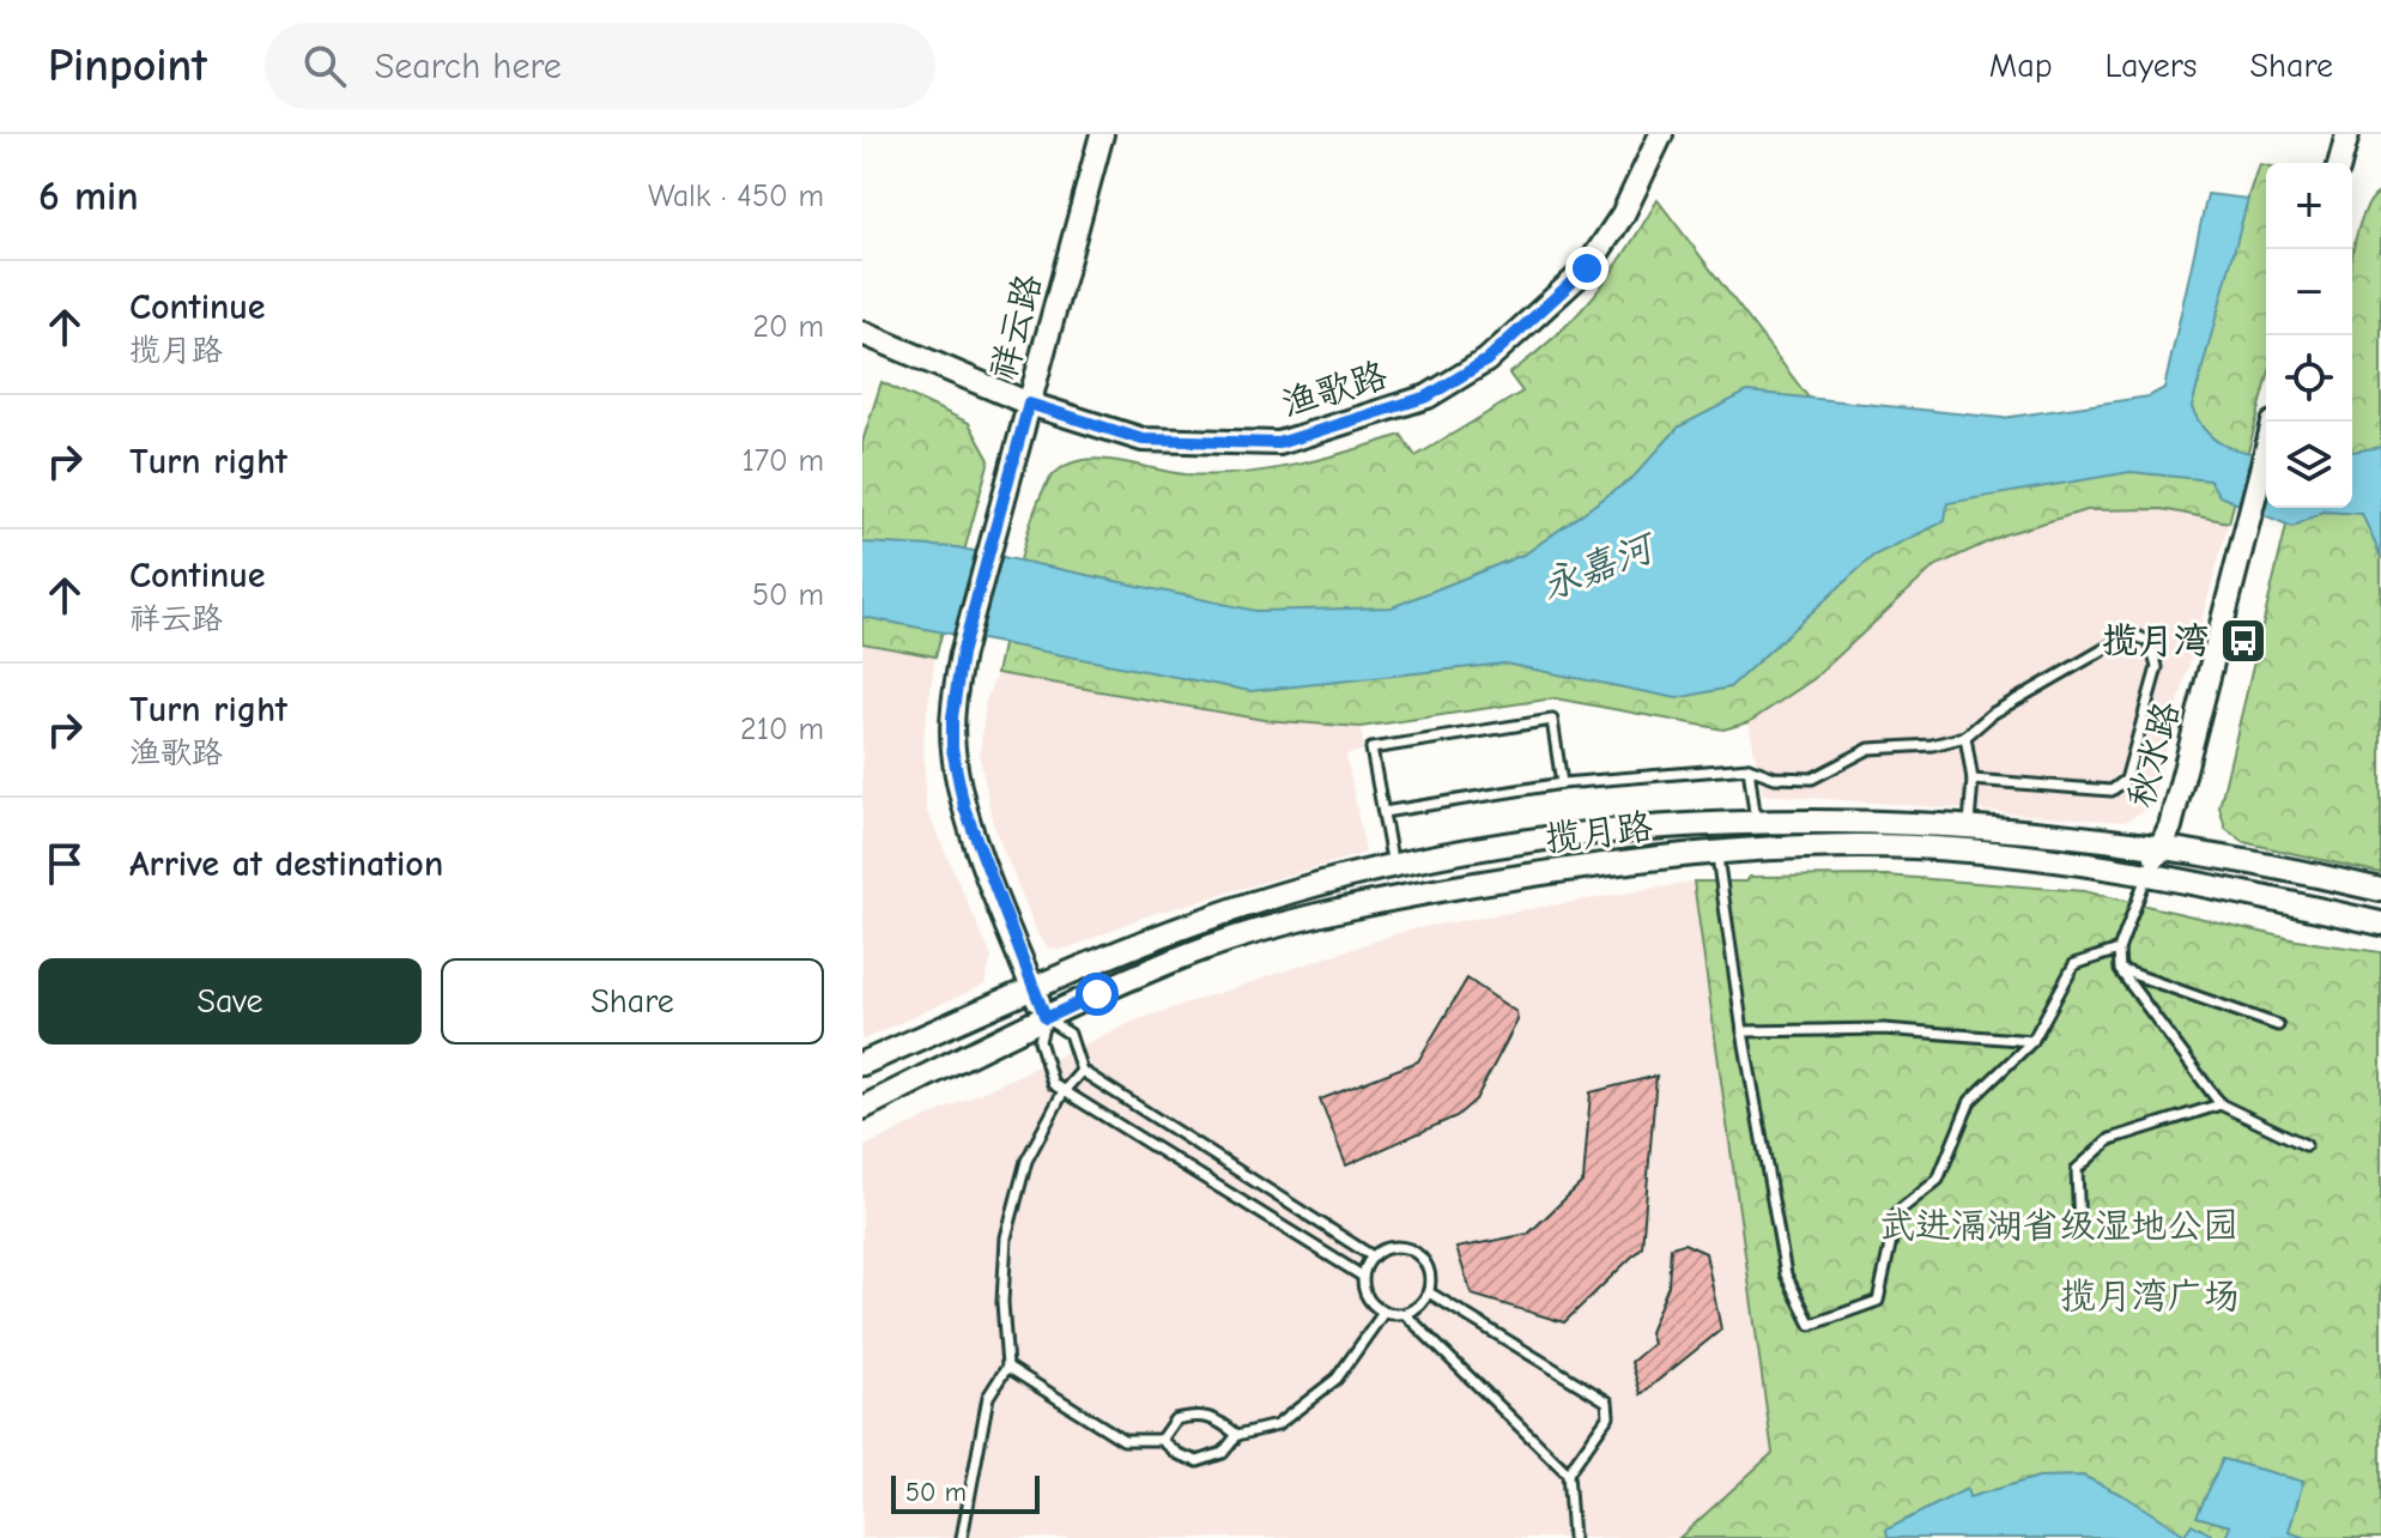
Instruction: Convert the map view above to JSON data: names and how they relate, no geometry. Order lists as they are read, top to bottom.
{
  "streets": {
    "street": [
      "祥云路",
      "渔歌路",
      "秋水路",
      "揽月路"
    ]
  },
  "crossings": [
    ["祥云路", "渔歌路"],
    ["祥云路", "揽月路"],
    ["秋水路", "揽月路"]
  ],
  "water": ["永嘉河"],
  "parks": ["武进滆湖省级湿地公园", "揽月湾广场"],
  "places": {
    "bus stop": ["揽月湾"]
  },
  "scale_bar": "50 m",
  "page": {
    "header": "Pinpoint",
    "search": "Search here",
    "nav": ["Map", "Layers", "Share"],
    "heading": ["6 min", "Walk · 450 m"],
    "map_buttons": ["+", "−"],
    "list": [
      ["Continue", "揽月路", "20 m"],
      ["Turn right", "170 m"],
      ["Continue", "祥云路", "50 m"],
      ["Turn right", "渔歌路", "210 m"],
      "Arrive at destination"
    ],
    "buttons": ["Save", "Share"],
    "scale": "50 m"
  }
}
